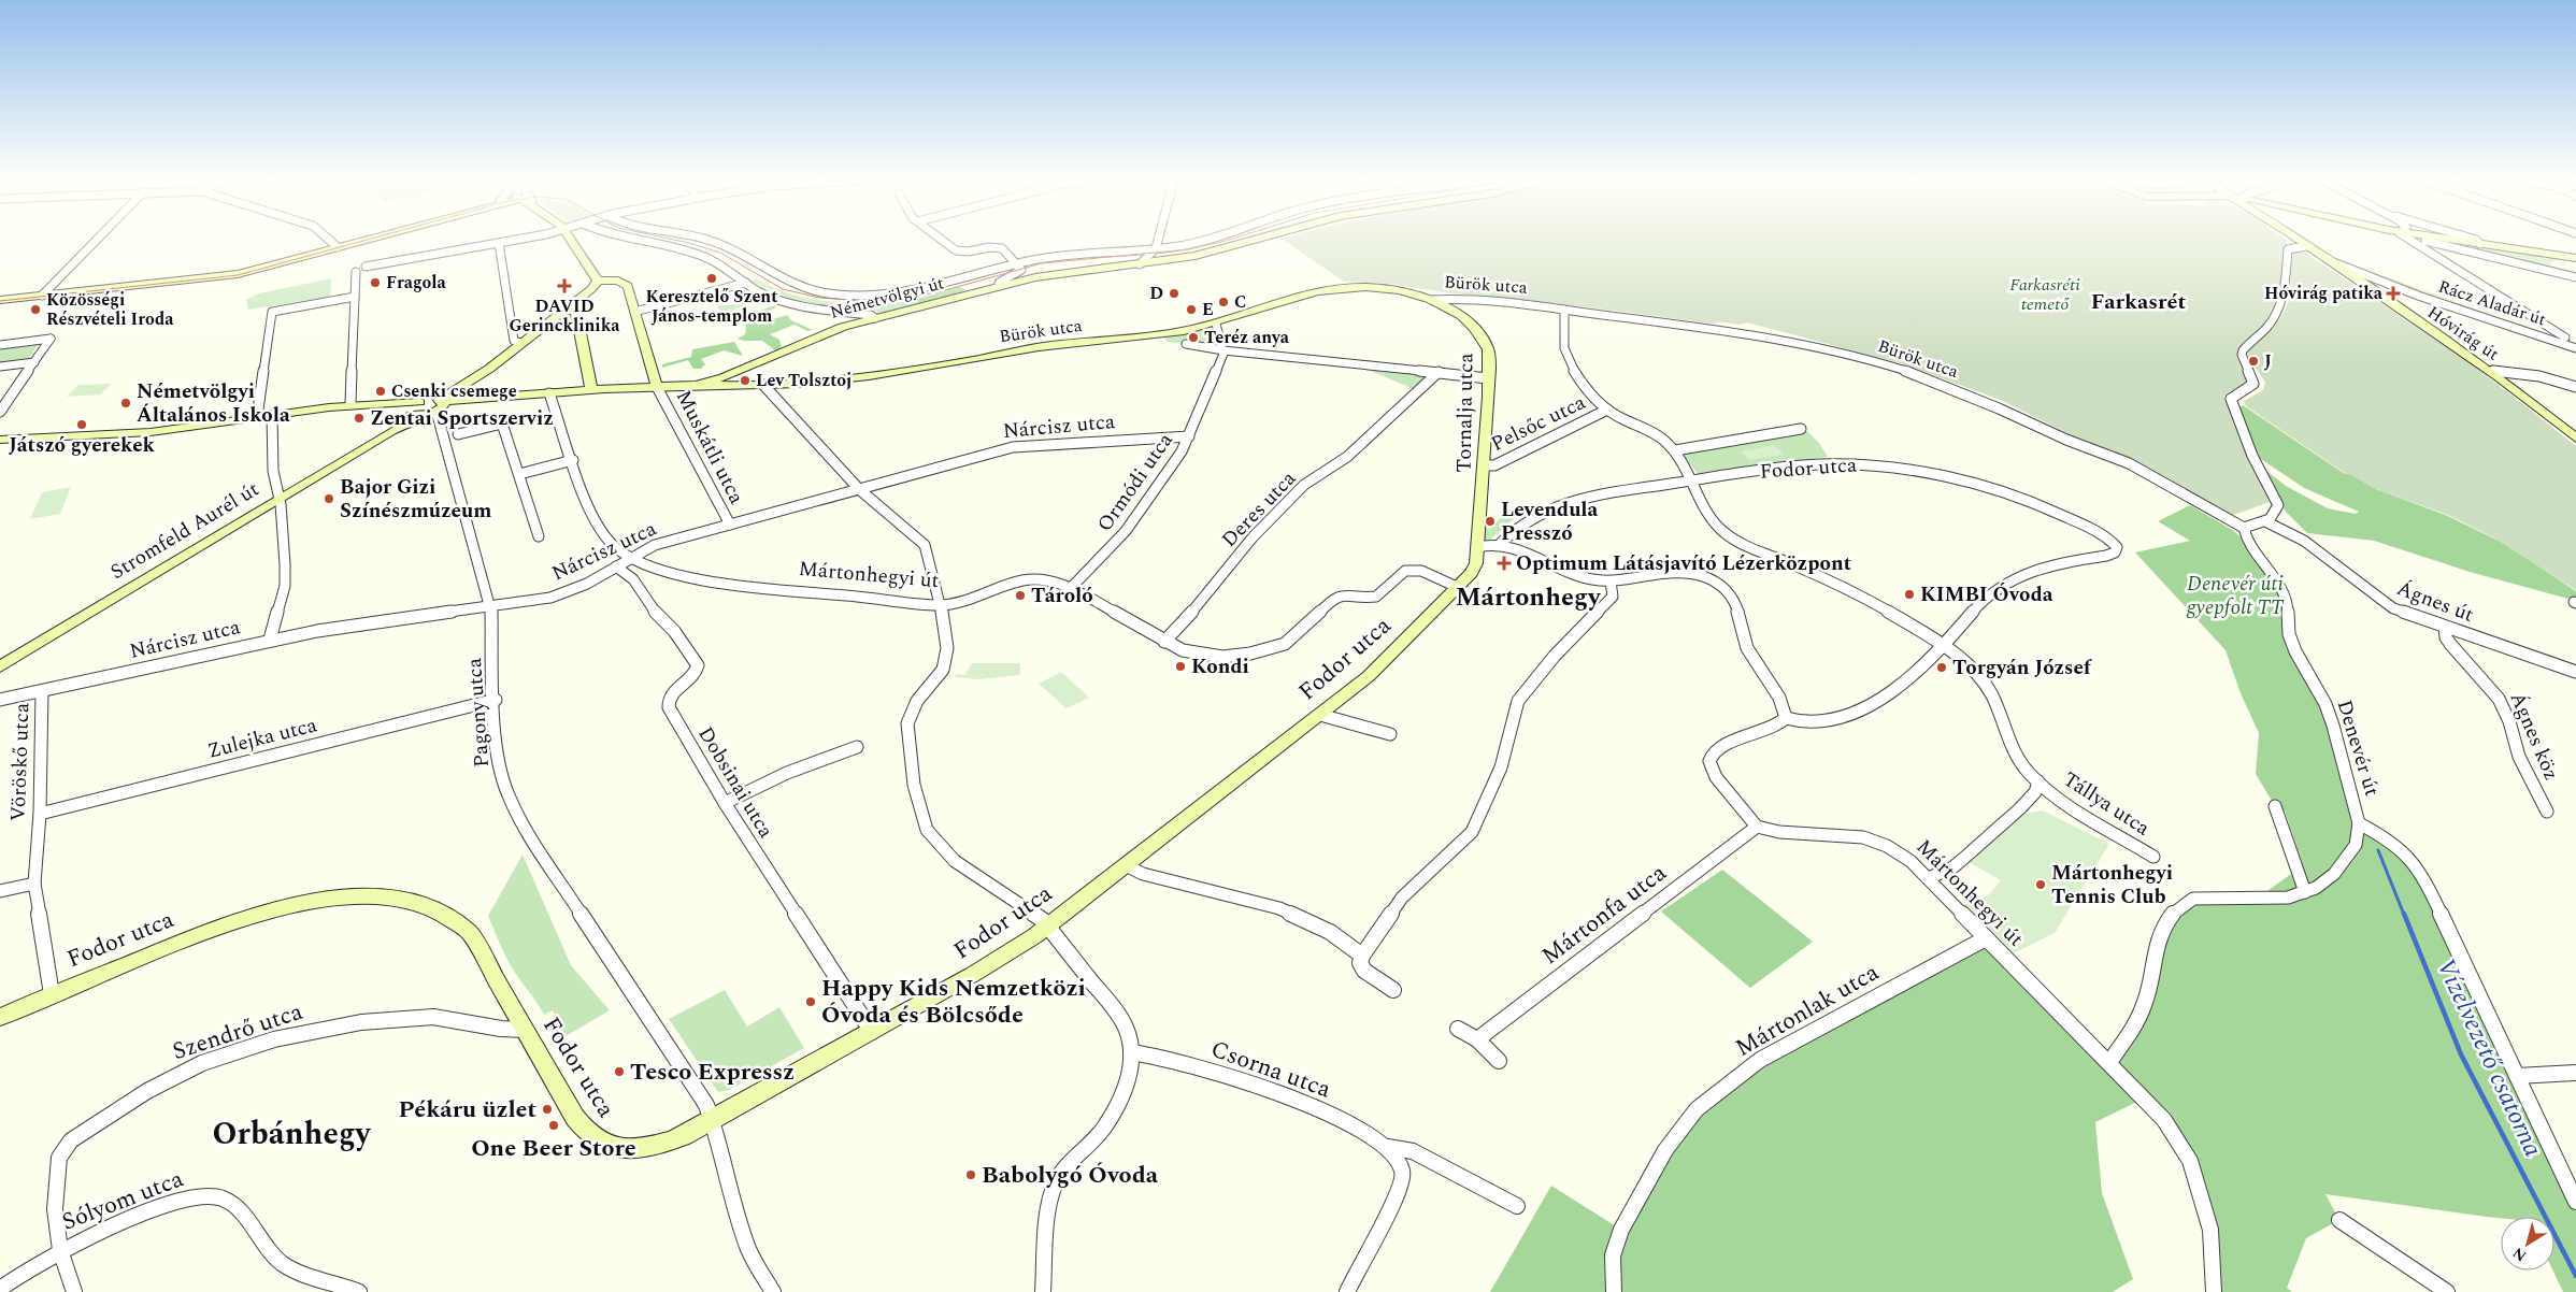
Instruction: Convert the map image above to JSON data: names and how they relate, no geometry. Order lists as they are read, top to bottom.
{
  "streets": {
    "street": [
      "Bürök utca",
      "Németvölgyi út",
      "Rácz Aladár út",
      "Hóvirág út",
      "Tornalja utca",
      "Pelsőc utca",
      "Nárcisz utca",
      "Muskátli utca",
      "Fodor utca",
      "Ormódi utca",
      "Deres utca",
      "Stromfeld Aurél út",
      "Mártonhegyi út",
      "Ágnes út",
      "Pagony utca",
      "Ágnes köz",
      "Zulejka utca",
      "Denevér út",
      "Vöröskő utca",
      "Dobsinai utca",
      "Tállya utca",
      "Mártonfa utca",
      "Mártonlak utca",
      "Szendrő utca",
      "Csorna utca",
      "Sólyom utca"
    ]
  },
  "crossings": [
    ["Bürök utca", "Németvölgyi út"],
    ["Bürök utca", "Tornalja utca"],
    ["Bürök utca", "Denevér út"],
    ["Bürök utca", "Tállya utca"],
    ["Németvölgyi út", "Muskátli utca"],
    ["Németvölgyi út", "Stromfeld Aurél út"],
    ["Németvölgyi út", "Mártonhegyi út"],
    ["Németvölgyi út", "Pagony utca"],
    ["Rácz Aladár út", "Hóvirág út"],
    ["Tornalja utca", "Pelsőc utca"],
    ["Tornalja utca", "Fodor utca"],
    ["Pelsőc utca", "Tállya utca"],
    ["Nárcisz utca", "Muskátli utca"],
    ["Nárcisz utca", "Ormódi utca"],
    ["Nárcisz utca", "Mártonhegyi út"],
    ["Nárcisz utca", "Pagony utca"],
    ["Nárcisz utca", "Vöröskő utca"],
    ["Nárcisz utca", "Dobsinai utca"],
    ["Fodor utca", "Mártonhegyi út"],
    ["Fodor utca", "Pagony utca"],
    ["Fodor utca", "Vöröskő utca"],
    ["Fodor utca", "Dobsinai utca"],
    ["Fodor utca", "Tállya utca"],
    ["Fodor utca", "Szendrő utca"],
    ["Ormódi utca", "Mártonhegyi út"],
    ["Deres utca", "Mártonhegyi út"],
    ["Stromfeld Aurél út", "Pagony utca"],
    ["Mártonhegyi út", "Tállya utca"],
    ["Mártonhegyi út", "Mártonfa utca"],
    ["Mártonhegyi út", "Mártonlak utca"],
    ["Ágnes út", "Ágnes köz"],
    ["Pagony utca", "Zulejka utca"],
    ["Zulejka utca", "Vöröskő utca"],
    ["Szendrő utca", "Sólyom utca"]
  ],
  "districts": ["Farkasrét", "Mártonhegy", "Orbánhegy"],
  "water": ["Vízelvezető csatorna"],
  "parks": ["Farkasréti temető", "Denevér úti gyepfolt TT"],
  "places": {
    "other": [
      "Keresztelő Szent János-templom",
      "Fragola",
      "D",
      "C",
      "Közösségi Részvételi Iroda",
      "E",
      "Teréz anya",
      "J",
      "Lev Tolsztoj",
      "Csenki csemege",
      "Németvölgyi Általános Iskola",
      "Zentai Sportszerviz",
      "Játszó gyerekek",
      "Bajor Gizi Színészmúzeum",
      "Levendula Presszó",
      "KIMBI Óvoda",
      "Tároló",
      "Kondi",
      "Torgyán József",
      "Mártonhegyi Tennis Club",
      "Happy Kids Nemzetközi Óvoda és Bölcsőde",
      "Tesco Expressz",
      "Pékáru üzlet",
      "One Beer Store",
      "Babolygó Óvoda"
    ],
    "health": ["DAVID Gerincklinika", "Hóvirág patika", "Optimum Látásjavító Lézerközpont"]
  },
  "north": "bottom left"
}
